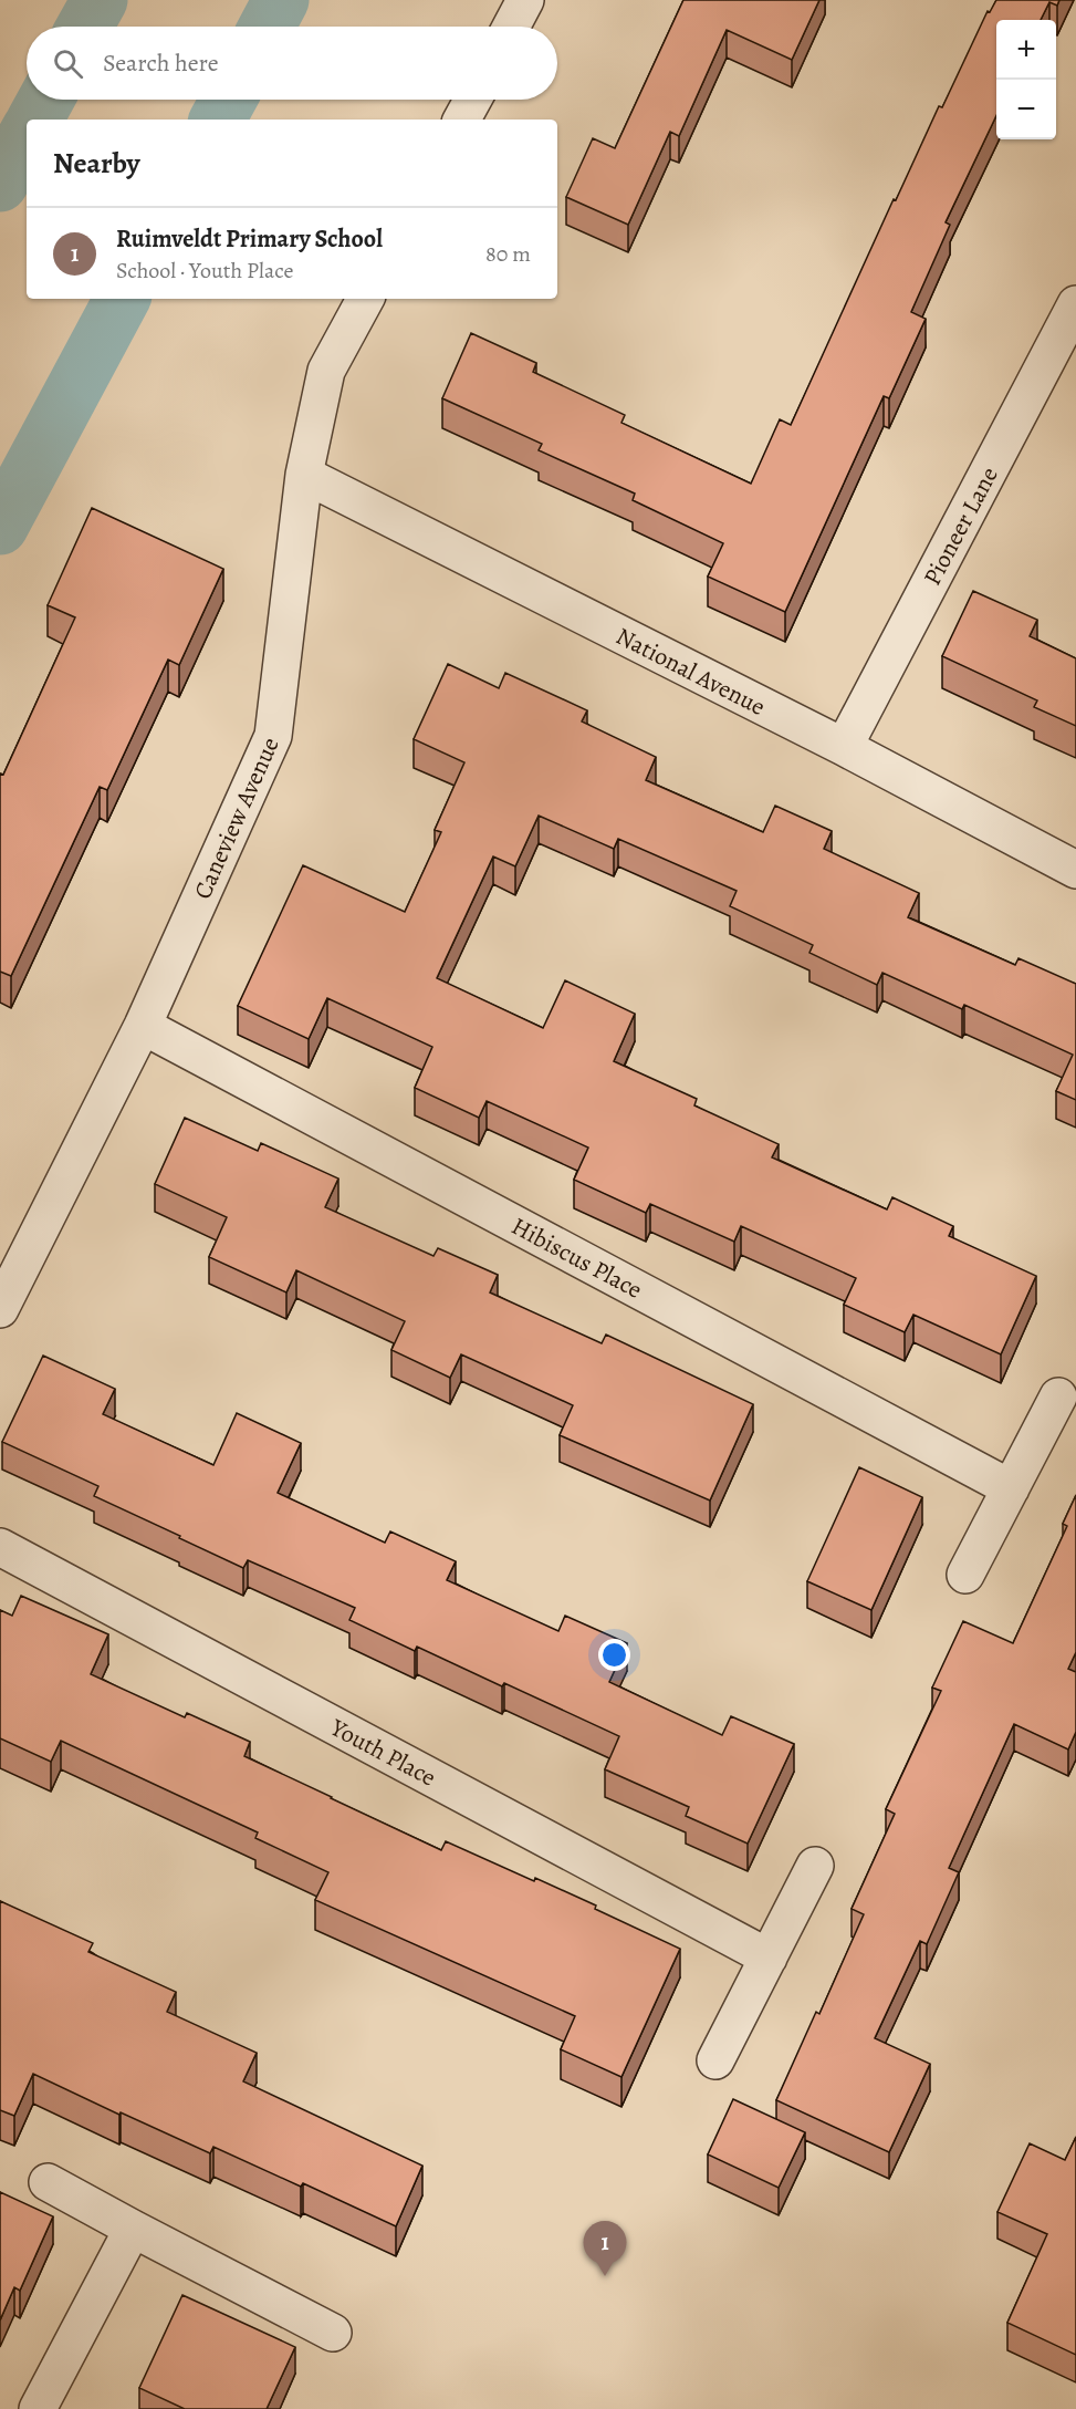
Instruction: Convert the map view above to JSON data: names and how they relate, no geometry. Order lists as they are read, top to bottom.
{
  "streets": {
    "street": [
      "Pioneer Lane",
      "National Avenue",
      "Caneview Avenue",
      "Hibiscus Place",
      "Youth Place"
    ]
  },
  "crossings": [
    ["Pioneer Lane", "National Avenue"],
    ["National Avenue", "Caneview Avenue"],
    ["Caneview Avenue", "Hibiscus Place"]
  ],
  "page": {
    "map_buttons": ["+", "−"],
    "search": "Search here",
    "heading": "Nearby",
    "list": [
      {
        "mark": "1",
        "name": "Ruimveldt Primary School",
        "note": "School · Youth Place",
        "value": "80 m"
      }
    ],
    "pins": "1"
  }
}
